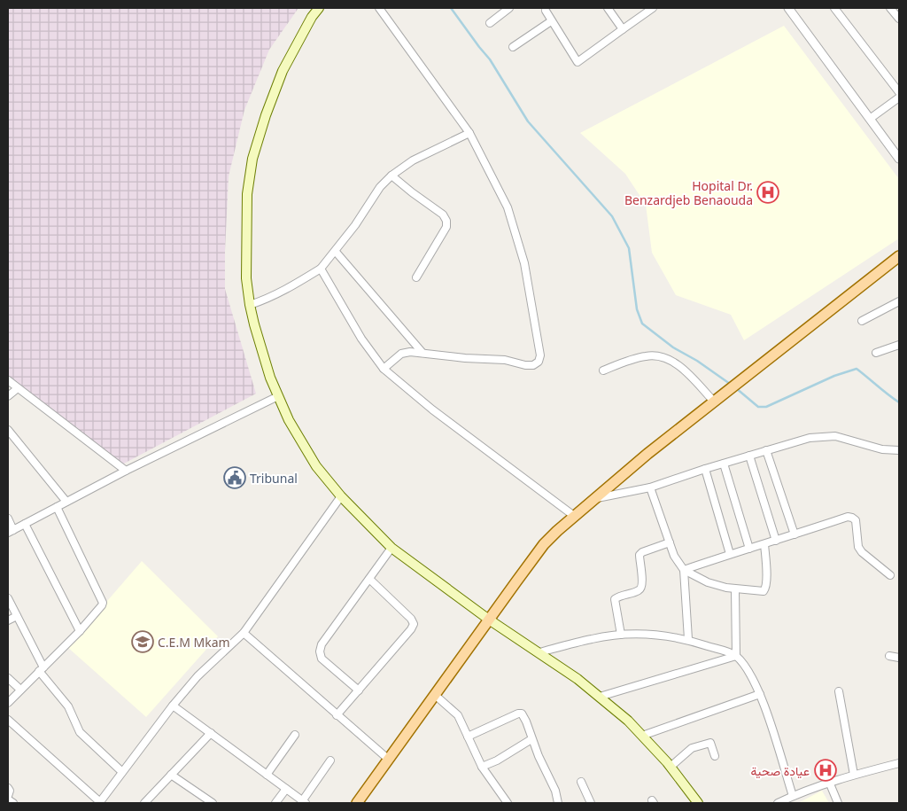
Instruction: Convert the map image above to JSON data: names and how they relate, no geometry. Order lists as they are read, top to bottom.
{
  "places": {
    "hospital": ["Hopital Dr. Benzardjeb Benaouda", "عيادة صحية"],
    "public building": ["Tribunal"],
    "school or university": ["C.E.M Mkam"]
  }
}
